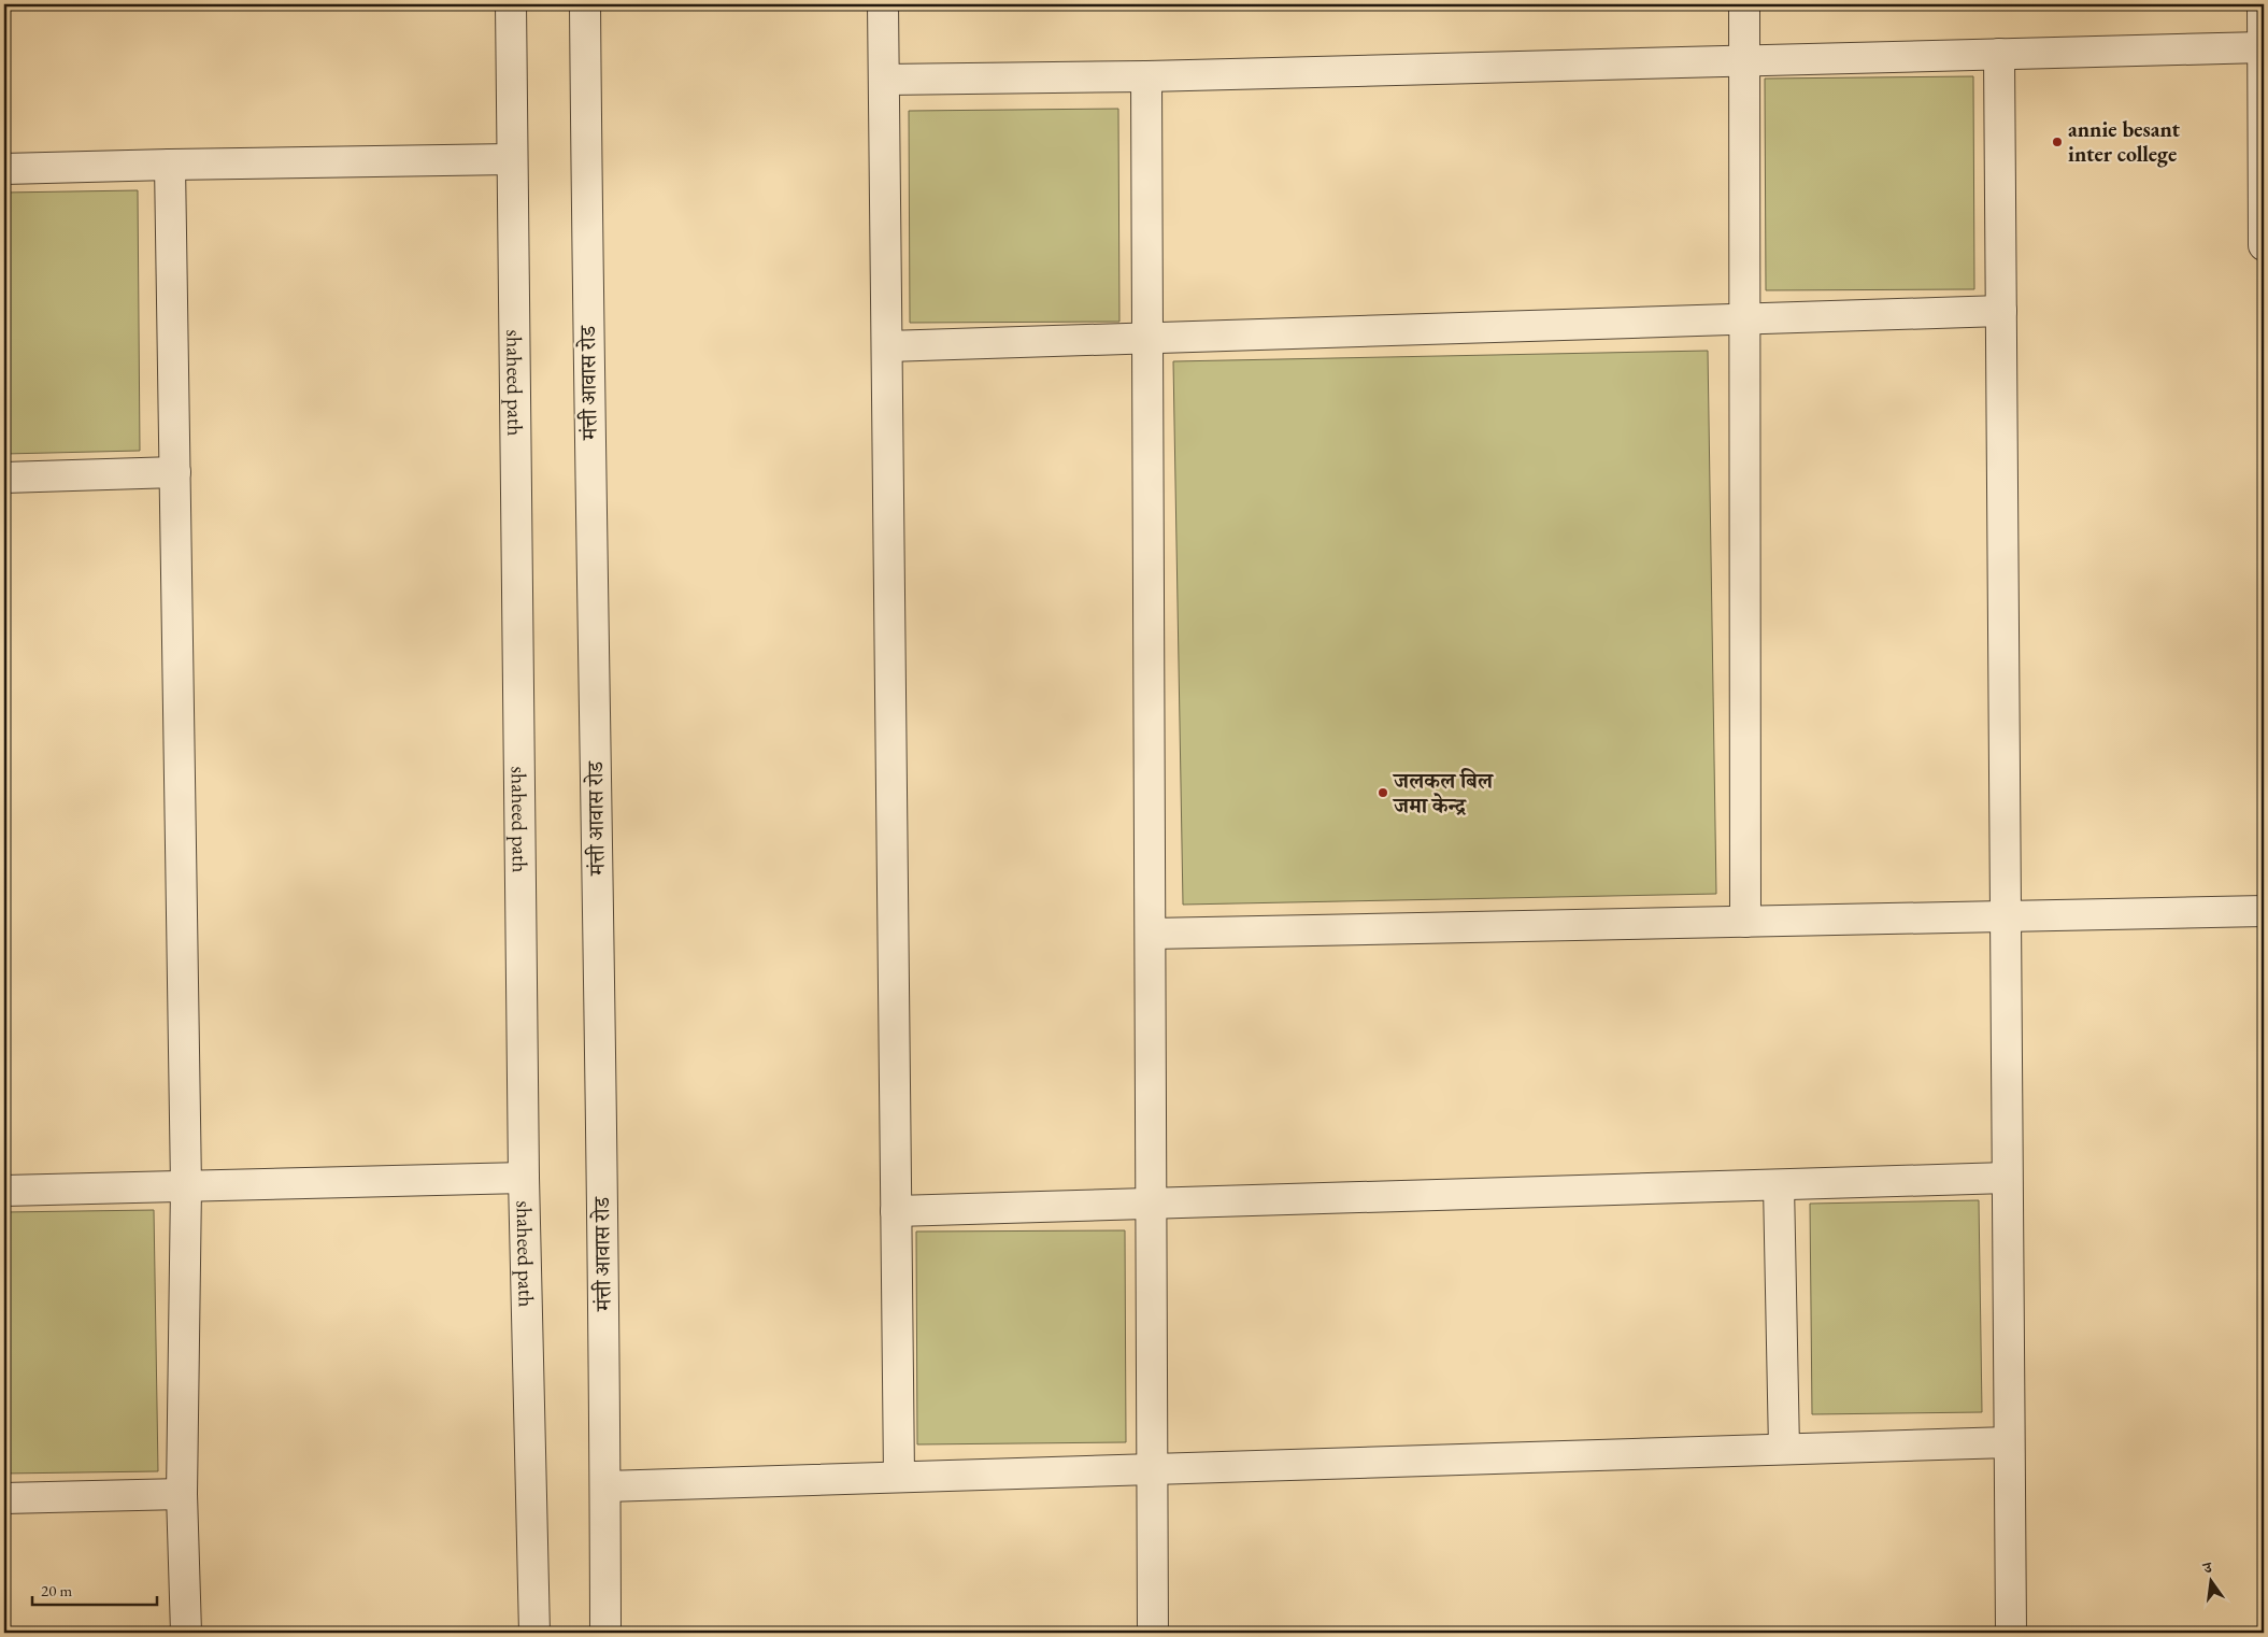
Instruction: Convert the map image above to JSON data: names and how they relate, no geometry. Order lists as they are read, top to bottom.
{
  "streets": {
    "street": ["shaheed path", "मंत्ती आवास रोड"]
  },
  "places": ["annie besant inter college", "जलकल बिल जमा केन्द्र"],
  "scale_bar": "20 m",
  "north": "top"
}
